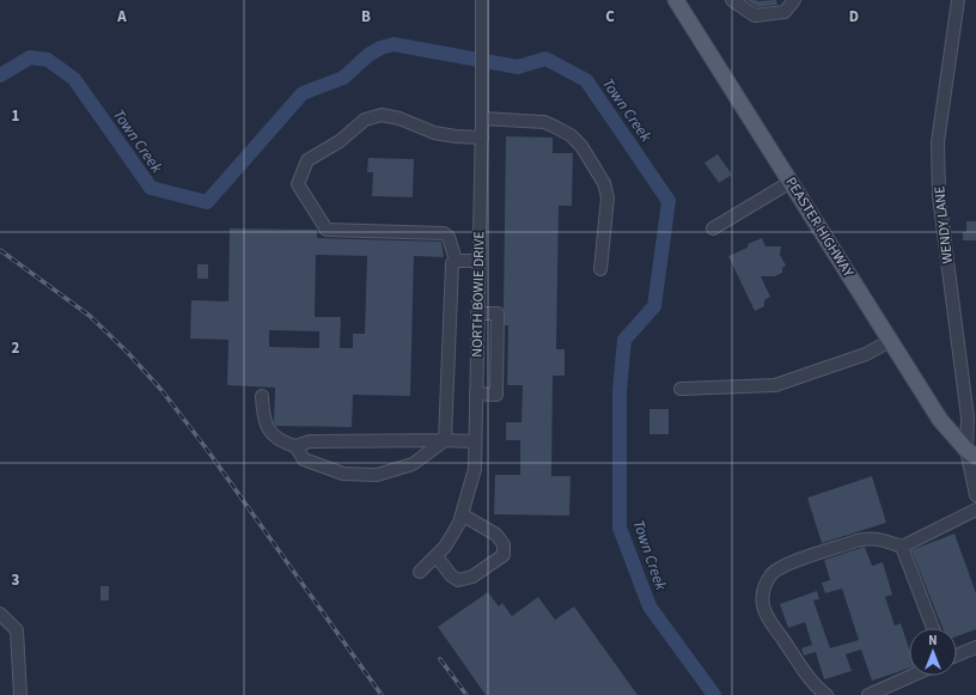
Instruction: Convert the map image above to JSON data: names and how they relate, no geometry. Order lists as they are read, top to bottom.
{
  "streets": {
    "main road": ["PEASTER HIGHWAY"],
    "street": ["WENDY LANE", "NORTH BOWIE DRIVE"]
  },
  "crossings": [
    ["WENDY LANE", "PEASTER HIGHWAY"]
  ],
  "water": ["Town Creek"],
  "north": "top",
  "grid": {
    "columns": [
      "A",
      "B",
      "C",
      "D"
    ],
    "rows": ["1", "2", "3"]
  }
}
